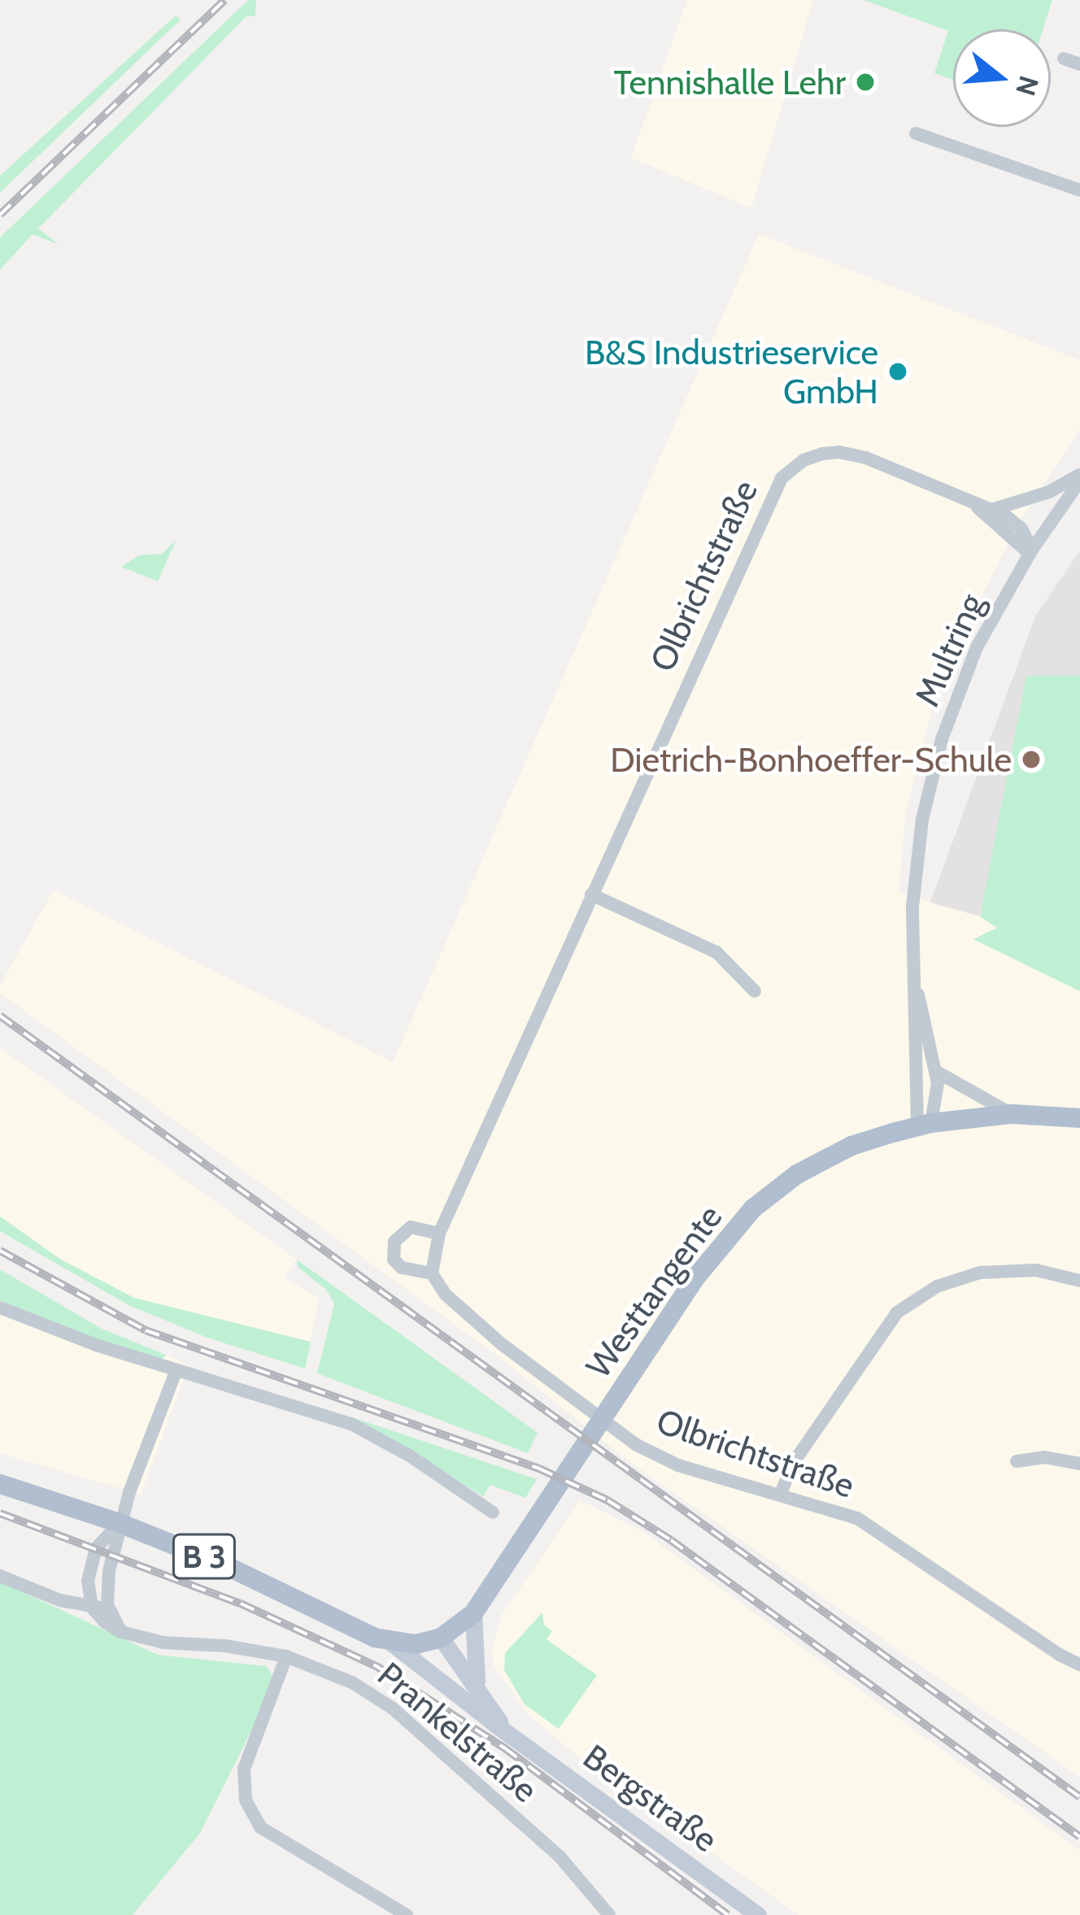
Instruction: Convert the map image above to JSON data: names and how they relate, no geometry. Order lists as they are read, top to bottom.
{
  "streets": {
    "main road": ["Westtangente", "B 3", "Bergstraße"],
    "street": ["Olbrichtstraße", "Multring", "Prankelstraße"]
  },
  "crossings": [
    ["Olbrichtstraße", "Multring"],
    ["Multring", "Westtangente"],
    ["B 3", "Bergstraße"]
  ],
  "places": ["Tennishalle Lehr", "B&S Industrieservice GmbH", "Dietrich-Bonhoeffer-Schule"],
  "north": "right"
}
